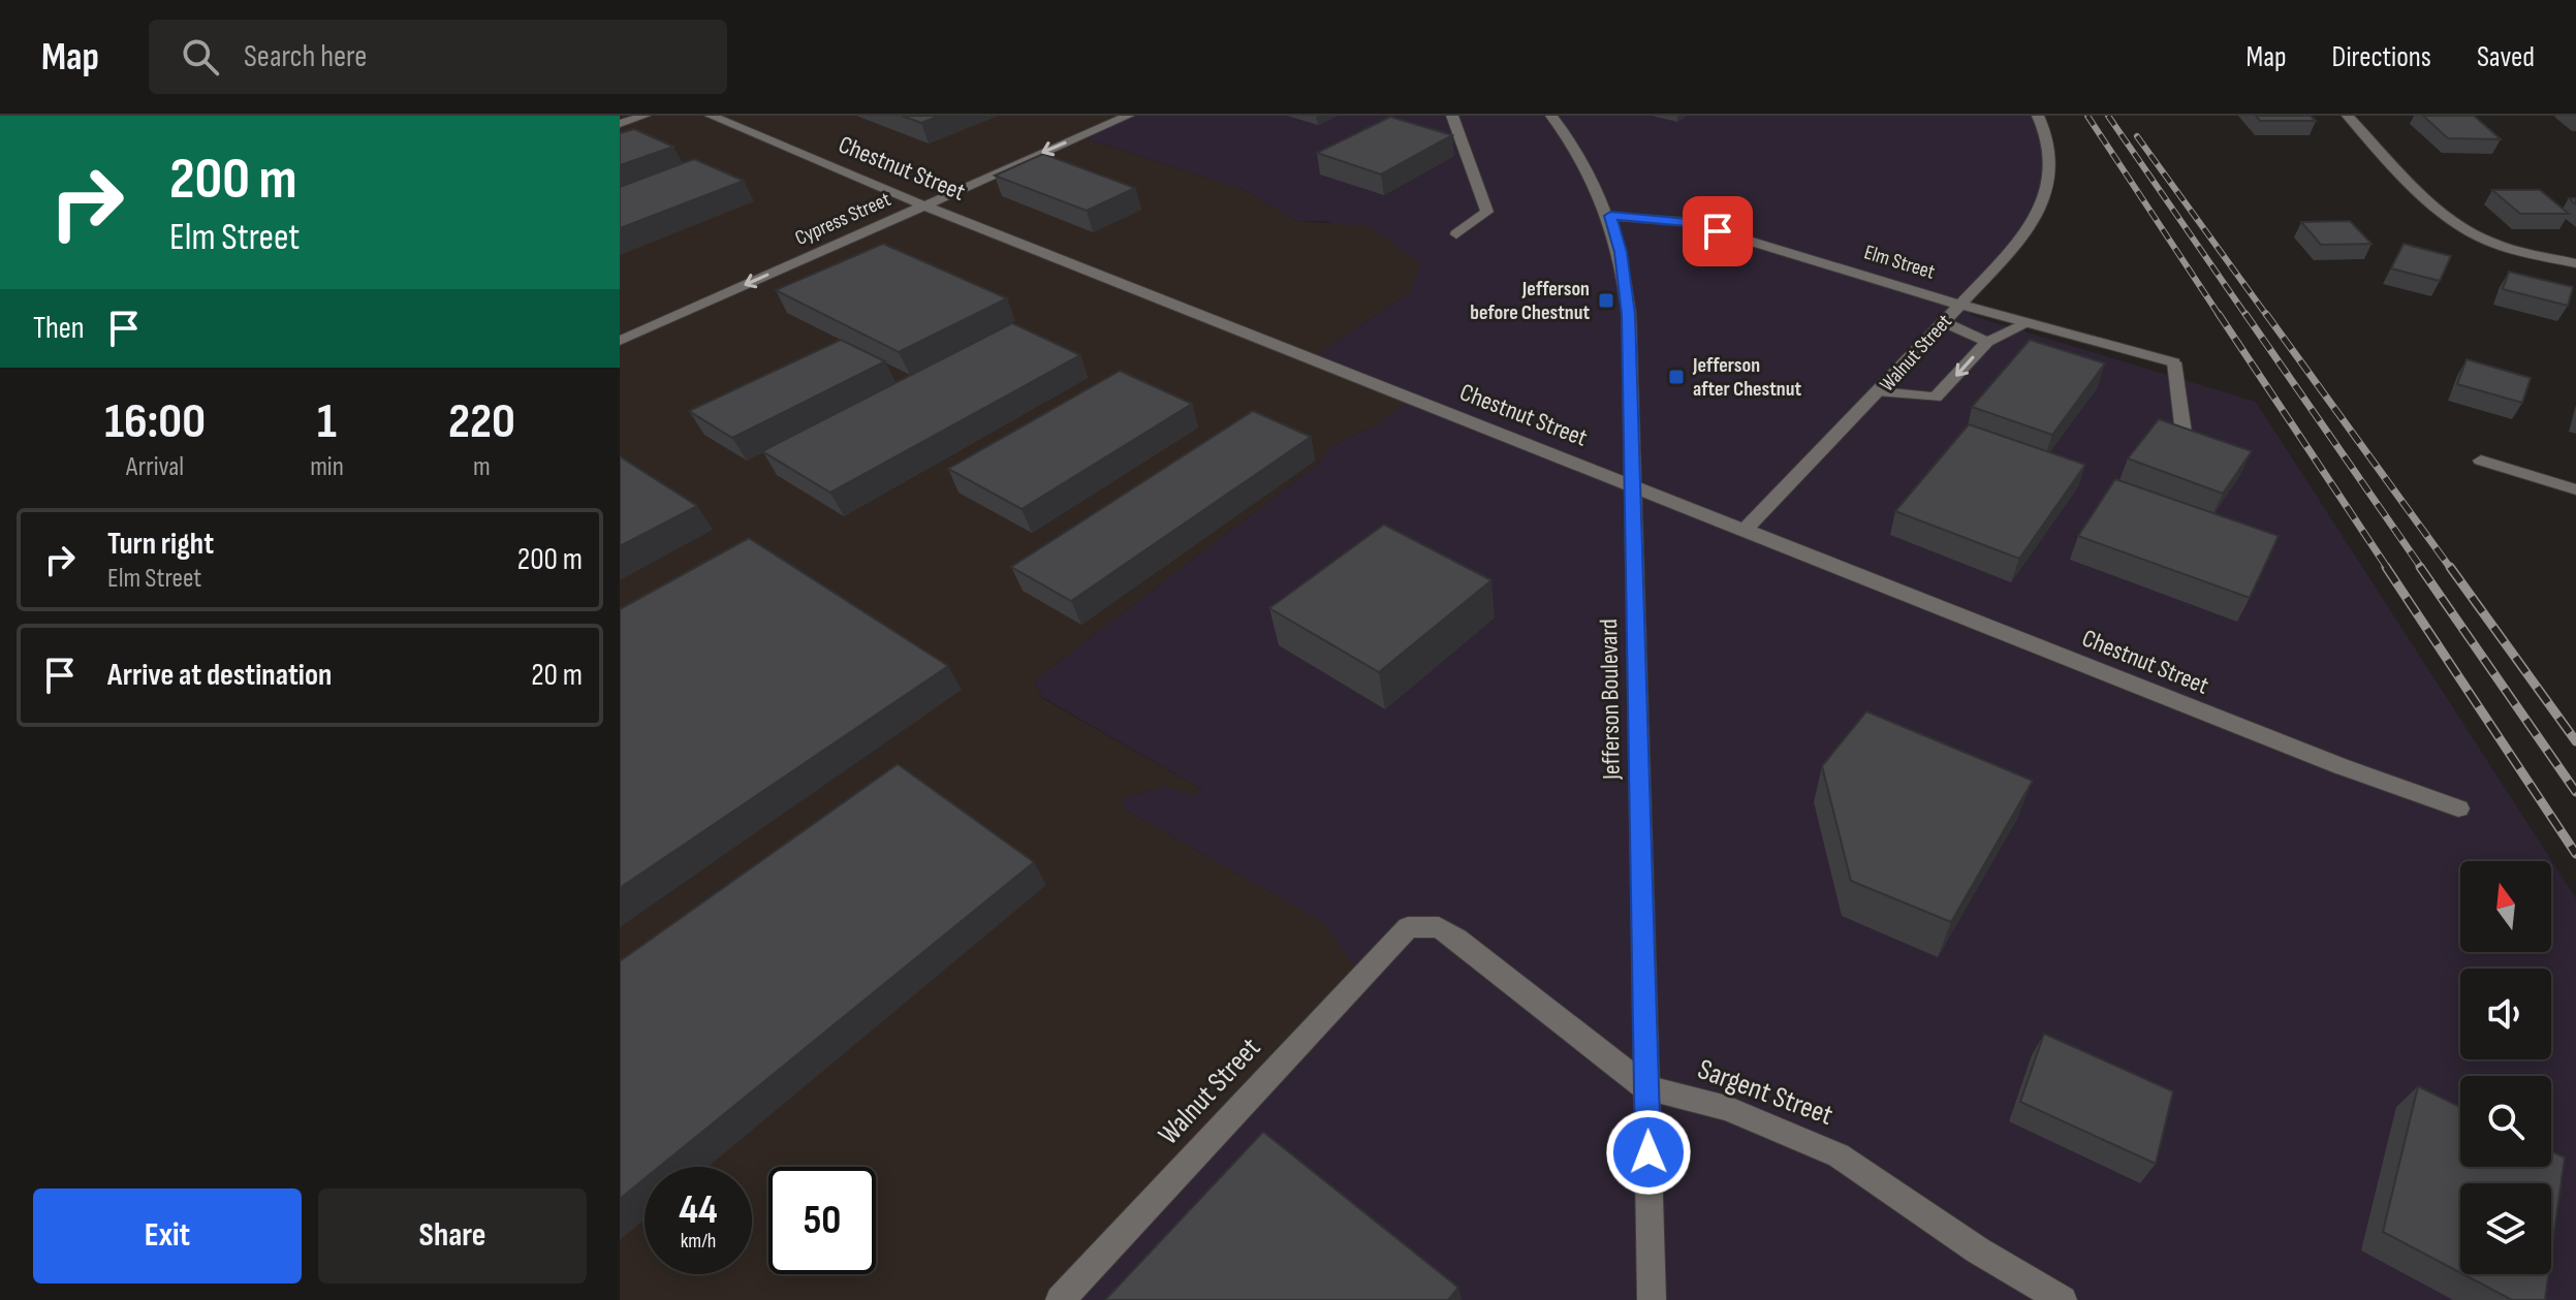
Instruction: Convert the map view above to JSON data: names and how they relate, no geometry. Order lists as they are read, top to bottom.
{
  "streets": {
    "street": [
      "Chestnut Street",
      "Cypress Street",
      "Elm Street",
      "Walnut Street",
      "Jefferson Boulevard",
      "Sargent Street"
    ]
  },
  "crossings": [
    ["Chestnut Street", "Cypress Street"],
    ["Chestnut Street", "Walnut Street"],
    ["Chestnut Street", "Jefferson Boulevard"],
    ["Elm Street", "Walnut Street"],
    ["Elm Street", "Jefferson Boulevard"],
    ["Walnut Street", "Sargent Street"],
    ["Jefferson Boulevard", "Sargent Street"]
  ],
  "one_way": ["Cypress Street"],
  "places": {
    "transit": ["Jefferson before Chestnut", "Jefferson after Chestnut"]
  },
  "north": "top",
  "page": {
    "header": "Map",
    "search": "Search here",
    "nav": ["Map", "Directions", "Saved"],
    "turn": ["200 m", "Elm Street"],
    "then": "Then",
    "eta": [
      "16:00",
      "Arrival",
      "1",
      "min",
      "220",
      "m"
    ],
    "list": [
      {
        "name": "Turn right",
        "note": "Elm Street",
        "value": "200 m"
      },
      {
        "name": "Arrive at destination",
        "value": "20 m"
      }
    ],
    "speed": "44 km/h",
    "limit": "50",
    "buttons": ["Exit", "Share"]
  }
}
